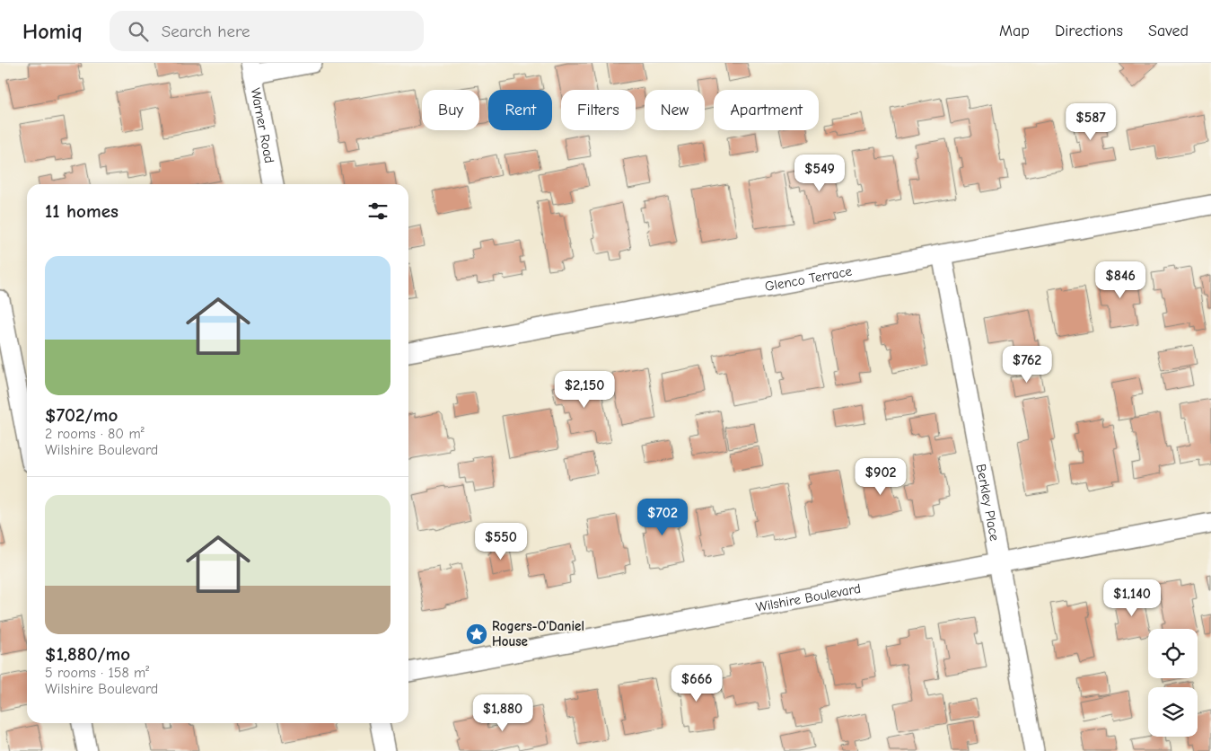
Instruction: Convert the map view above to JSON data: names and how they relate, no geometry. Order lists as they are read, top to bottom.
{
  "streets": {
    "street": [
      "Warner Road",
      "Glenco Terrace",
      "Berkley Place",
      "Wilshire Boulevard"
    ]
  },
  "crossings": [
    ["Glenco Terrace", "Berkley Place"],
    ["Berkley Place", "Wilshire Boulevard"]
  ],
  "places": {
    "place": ["Rogers-O'Daniel House"]
  },
  "page": {
    "header": "Homiq",
    "search": "Search here",
    "nav": ["Map", "Directions", "Saved"],
    "chip": [
      "Buy",
      "Rent",
      "Filters",
      "New",
      "Apartment"
    ],
    "price": [
      "$587",
      "$549",
      "$846",
      "$762",
      "$2,150",
      "$902",
      "$702",
      "$550",
      "$1,140",
      "$666",
      "$1,880"
    ],
    "heading": "11 homes",
    "list": [
      {
        "name": "$702/mo",
        "note": "2 rooms · 80 m² · Wilshire Boulevard"
      },
      {
        "name": "$1,880/mo",
        "note": "5 rooms · 158 m² · Wilshire Boulevard"
      }
    ]
  }
}
